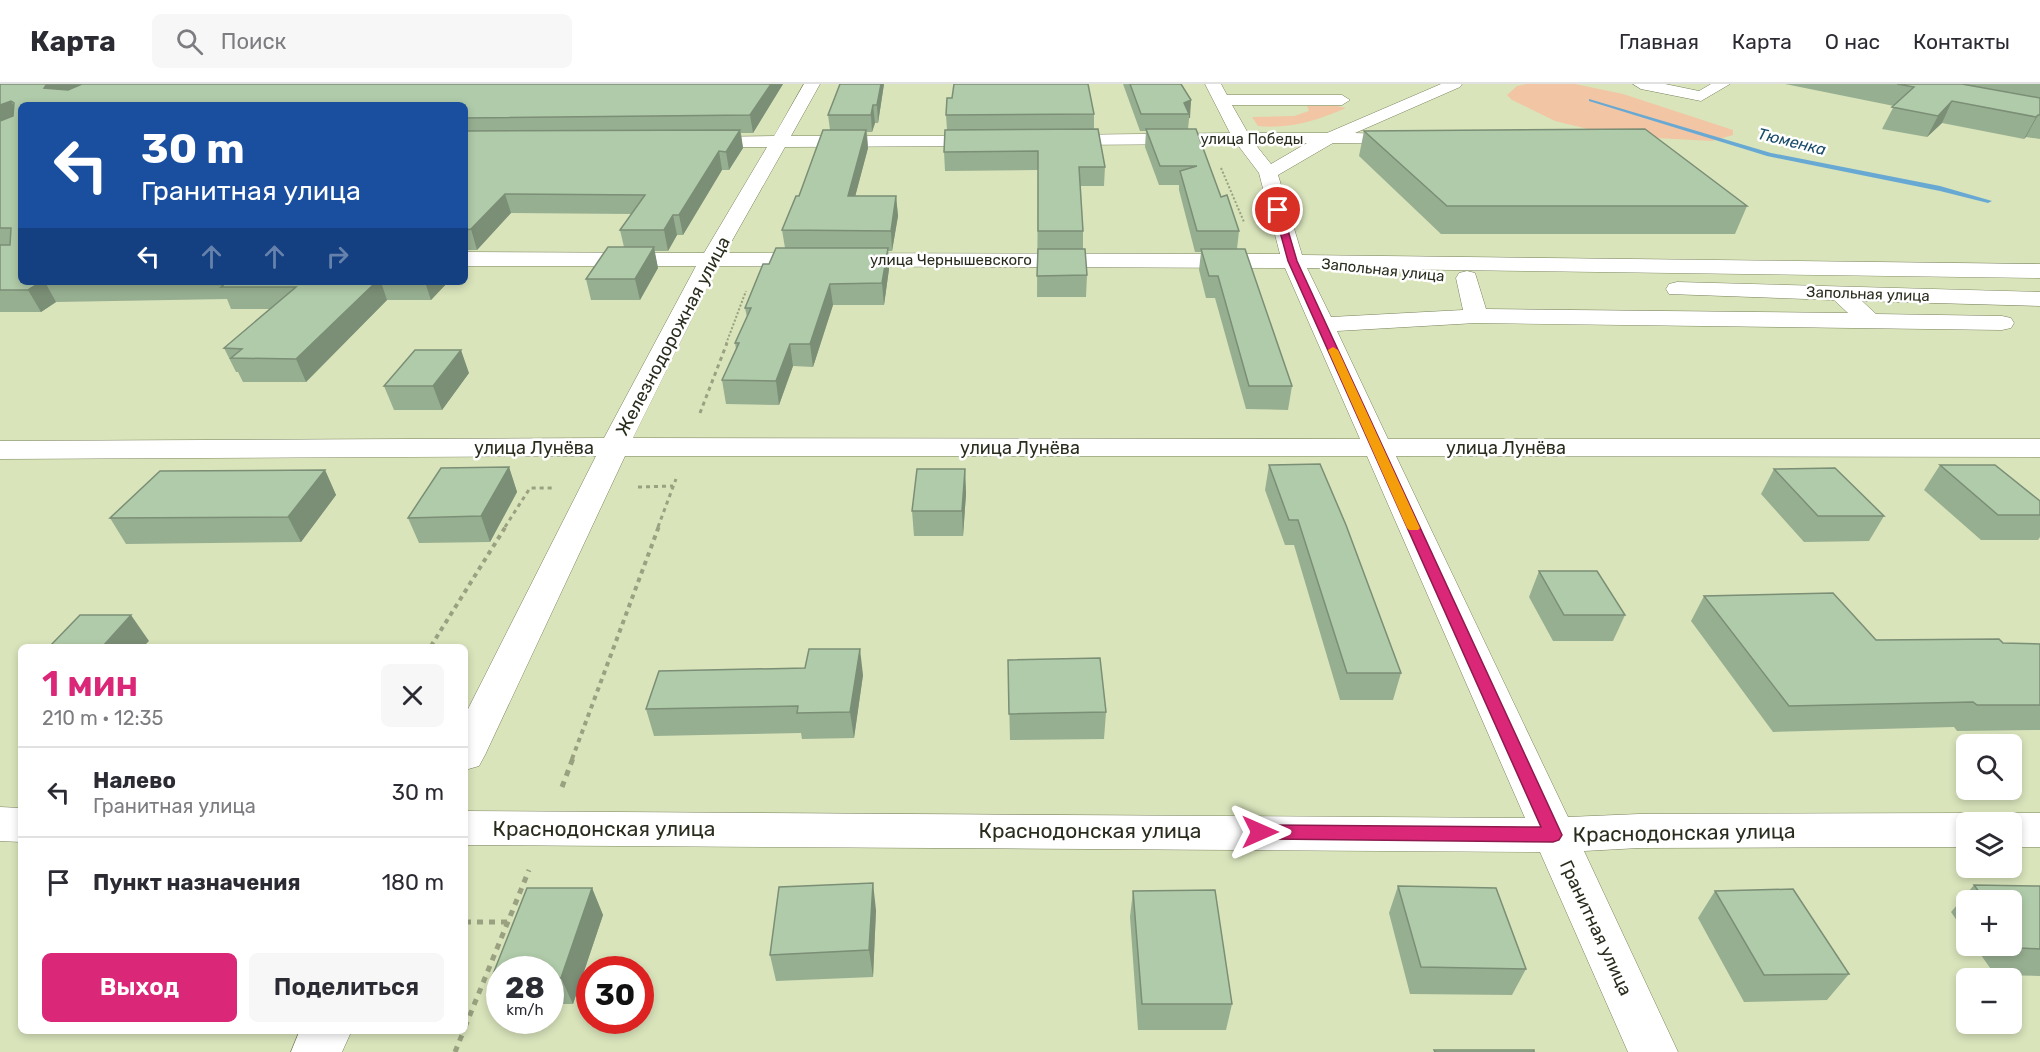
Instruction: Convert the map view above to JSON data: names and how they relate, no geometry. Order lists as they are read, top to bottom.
{
  "streets": {
    "street": [
      "улица Победы",
      "улица Чернышевского",
      "Запольная улица",
      "Железнодорожная улица",
      "улица Лунёва",
      "Краснодонская улица",
      "Гранитная улица"
    ]
  },
  "crossings": [
    ["улица Победы", "Гранитная улица"],
    ["улица Чернышевского", "Запольная улица"],
    ["улица Чернышевского", "Железнодорожная улица"],
    ["улица Чернышевского", "Гранитная улица"],
    ["Запольная улица", "Гранитная улица"],
    ["Железнодорожная улица", "улица Лунёва"],
    ["улица Лунёва", "Гранитная улица"],
    ["Краснодонская улица", "Гранитная улица"]
  ],
  "water": ["Тюменка"],
  "page": {
    "header": "Карта",
    "search": "Поиск",
    "nav": [
      "Главная",
      "Карта",
      "О нас",
      "Контакты"
    ],
    "turn": ["30 m", "Гранитная улица"],
    "heading": ["1 мин", "210 m · 12:35"],
    "map_buttons": ["+", "−"],
    "list": [
      {
        "name": "Налево",
        "note": "Гранитная улица",
        "value": "30 m"
      },
      {
        "name": "Пункт назначения",
        "value": "180 m"
      }
    ],
    "buttons": ["Выход", "Поделиться"],
    "speed": "28 km/h",
    "limit": "30"
  }
}
